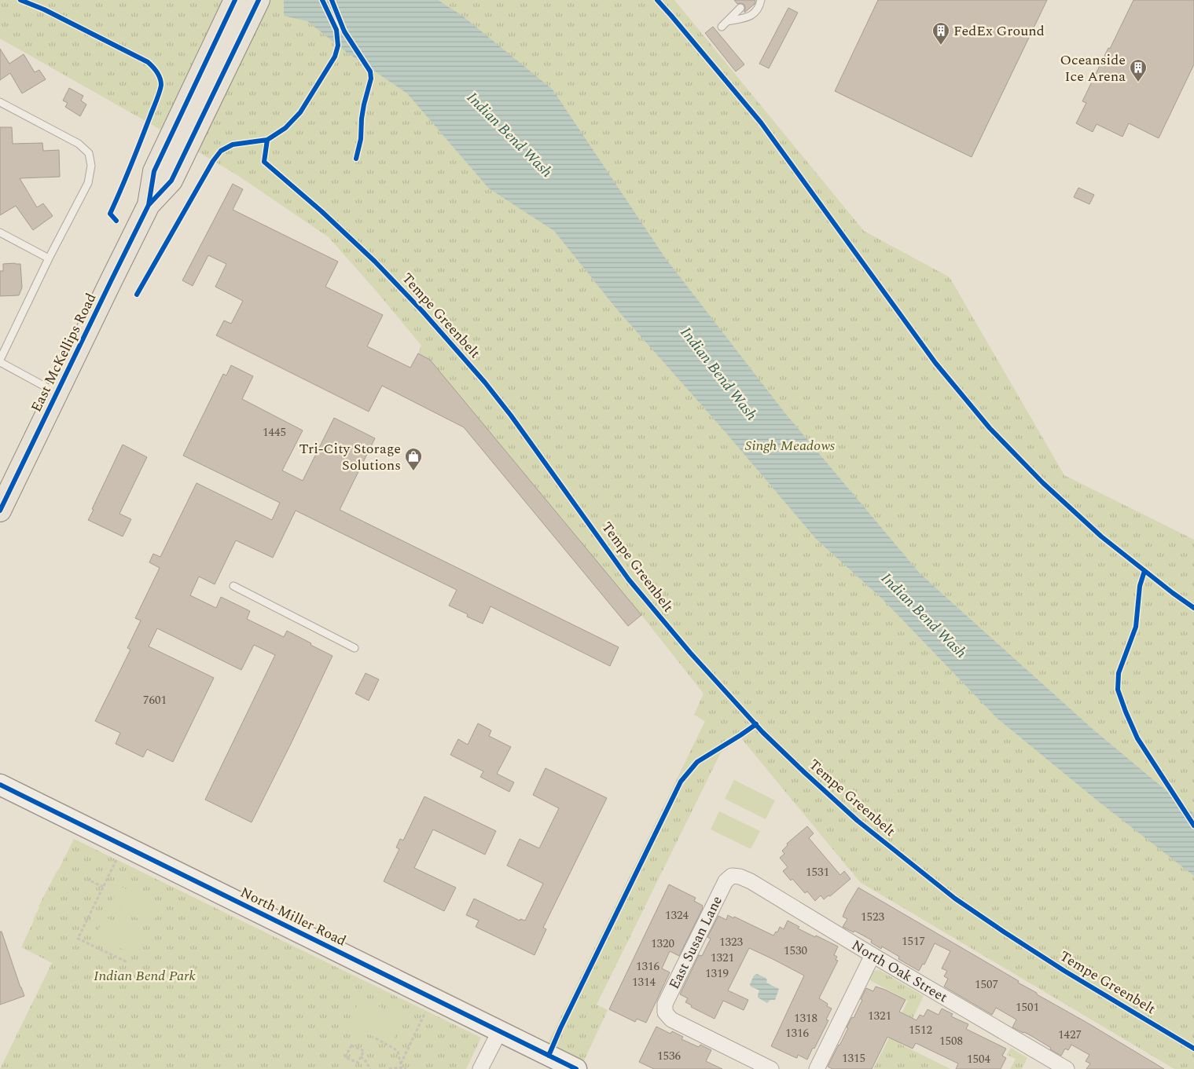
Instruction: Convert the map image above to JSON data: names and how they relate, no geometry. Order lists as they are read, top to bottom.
{
  "streets": {
    "main road": ["East McKellips Road"],
    "street": ["North Miller Road", "East Susan Lane", "North Oak Street"],
    "cycle path": ["Tempe Greenbelt"]
  },
  "crossings": [
    ["East Susan Lane", "North Oak Street"]
  ],
  "water": ["Indian Bend Wash"],
  "parks": ["Singh Meadows", "Indian Bend Park"],
  "places": {
    "building": ["FedEx Ground", "Oceanside Ice Arena"],
    "shop": ["Tri-City Storage Solutions"]
  },
  "house_numbers": [
    "1445",
    "7601",
    "1531",
    "1324",
    "1523",
    "1517",
    "1323",
    "1320",
    "1530",
    "1321",
    "1316",
    "1319",
    "1314",
    "1507",
    "1501",
    "1321",
    "1318",
    "1512",
    "1316",
    "1427",
    "1508",
    "1536",
    "1315",
    "1504"
  ]
}
